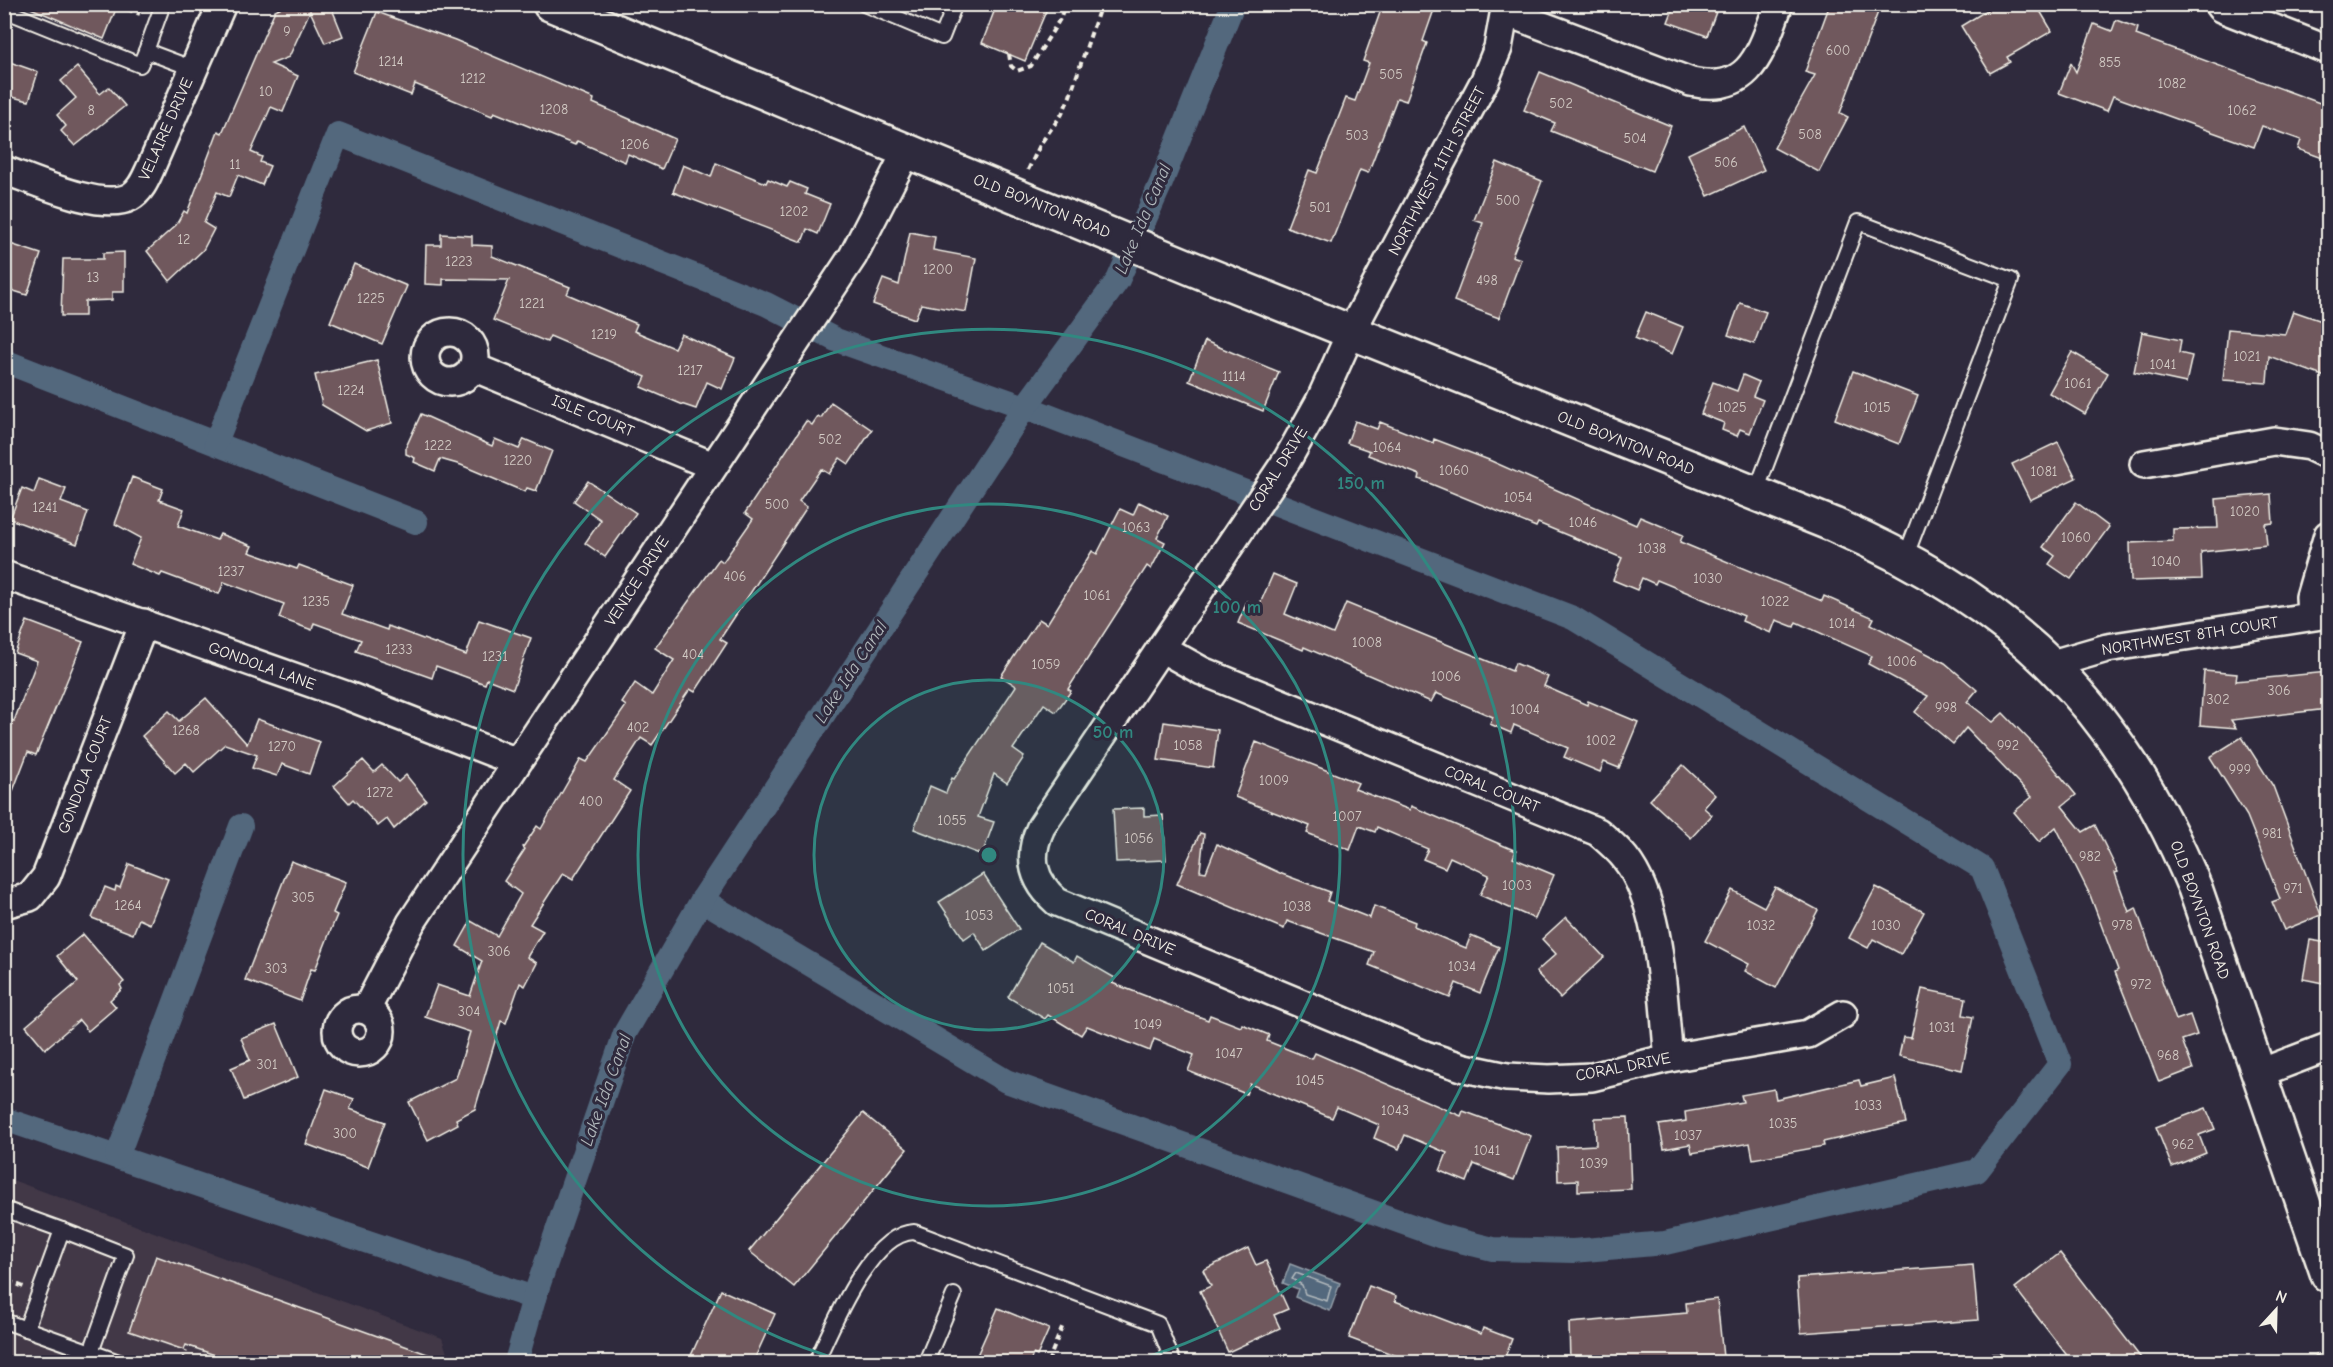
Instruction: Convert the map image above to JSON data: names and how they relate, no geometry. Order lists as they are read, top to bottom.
{
  "streets": {
    "street": [
      "VELAIRE DRIVE",
      "NORTHWEST 11TH STREET",
      "OLD BOYNTON ROAD",
      "ISLE COURT",
      "CORAL DRIVE",
      "VENICE DRIVE",
      "NORTHWEST 8TH COURT",
      "GONDOLA LANE",
      "GONDOLA COURT",
      "CORAL COURT"
    ]
  },
  "crossings": [
    ["NORTHWEST 11TH STREET", "OLD BOYNTON ROAD"],
    ["NORTHWEST 11TH STREET", "CORAL DRIVE"],
    ["OLD BOYNTON ROAD", "CORAL DRIVE"],
    ["OLD BOYNTON ROAD", "VENICE DRIVE"],
    ["OLD BOYNTON ROAD", "NORTHWEST 8TH COURT"],
    ["ISLE COURT", "VENICE DRIVE"],
    ["CORAL DRIVE", "CORAL COURT"],
    ["VENICE DRIVE", "GONDOLA LANE"],
    ["GONDOLA LANE", "GONDOLA COURT"]
  ],
  "water": ["Lake Ida Canal"],
  "house_numbers": [
    "9",
    "600",
    "1214",
    "855",
    "505",
    "1212",
    "1082",
    "10",
    "502",
    "1208",
    "8",
    "1062",
    "508",
    "503",
    "504",
    "1206",
    "506",
    "11",
    "500",
    "501",
    "1202",
    "12",
    "1223",
    "1200",
    "13",
    "498",
    "1225",
    "1221",
    "1219",
    "1021",
    "1041",
    "1217",
    "1114",
    "1061",
    "1224",
    "1025",
    "1015",
    "502",
    "1222",
    "1064",
    "1220",
    "1060",
    "1081",
    "1054",
    "500",
    "1241",
    "1020",
    "1046",
    "1063",
    "1060",
    "1038",
    "1040",
    "1237",
    "406",
    "1030",
    "1061",
    "1235",
    "1022",
    "1014",
    "1008",
    "1233",
    "404",
    "1231",
    "1006",
    "1059",
    "1006",
    "306",
    "302",
    "998",
    "1004",
    "402",
    "1268",
    "1002",
    "1058",
    "992",
    "1270",
    "999",
    "1009",
    "1272",
    "400",
    "1007",
    "1055",
    "981",
    "1056",
    "982",
    "1003",
    "971",
    "305",
    "1264",
    "1038",
    "1053",
    "1032",
    "1030",
    "978",
    "306",
    "1034",
    "303",
    "972",
    "1051",
    "304",
    "1049",
    "1031",
    "1047",
    "968",
    "301",
    "1045",
    "1033",
    "1043",
    "1035",
    "300",
    "1037",
    "962",
    "1041",
    "1039"
  ],
  "north": "top",
  "rings": ["150 m", "100 m", "50 m"]
}
